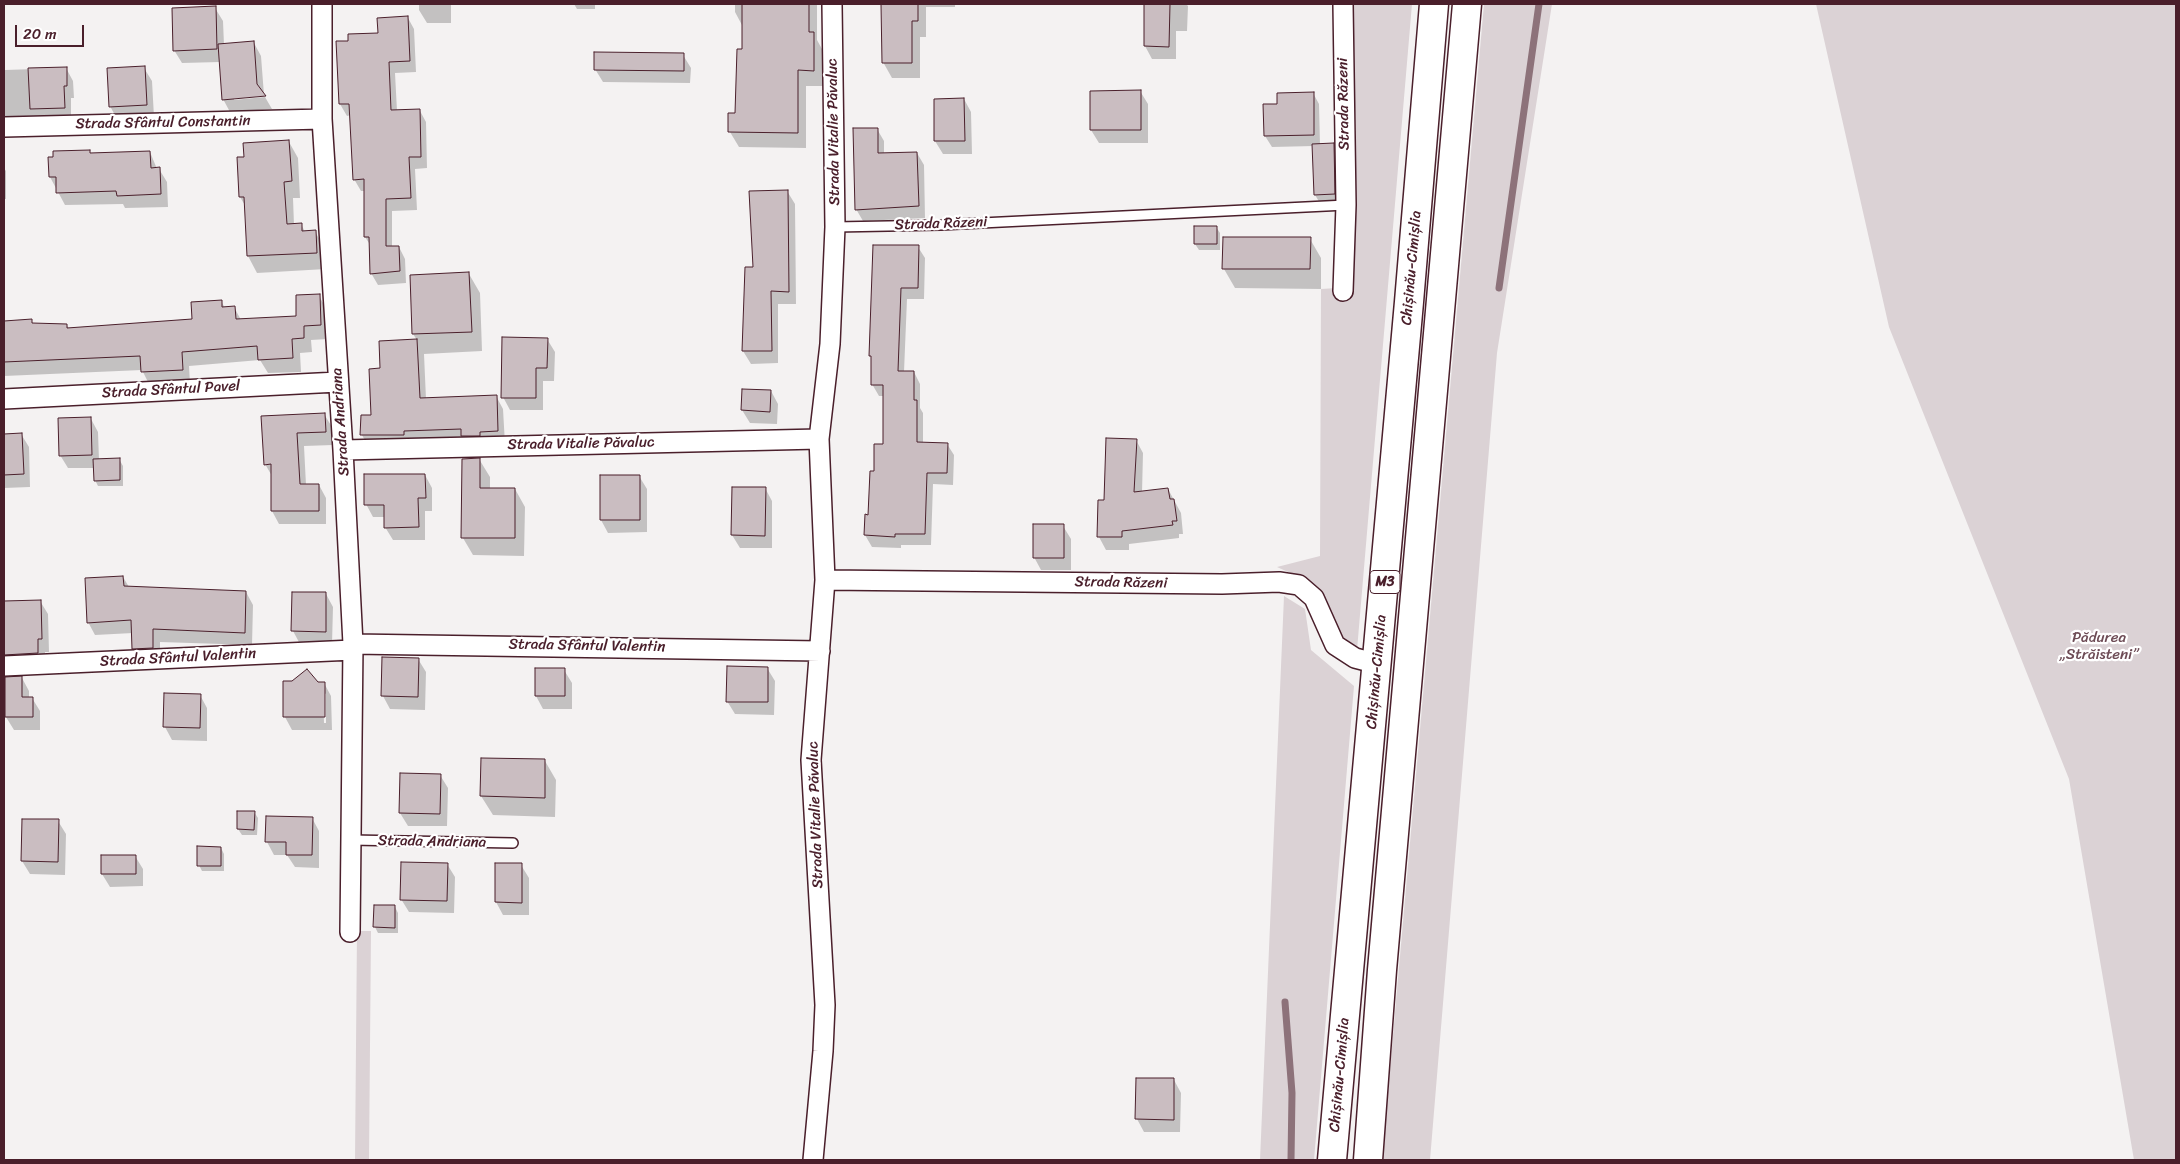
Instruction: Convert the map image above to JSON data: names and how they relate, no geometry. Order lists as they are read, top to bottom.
{
  "streets": {
    "highway": ["Chișinău-Cimișlia", "M3"],
    "street": [
      "Strada Răzeni",
      "Strada Sfântul Constantin",
      "Strada Vitalie Păvaluc",
      "Strada Sfântul Pavel",
      "Strada Andriana",
      "Strada Sfântul Valentin"
    ]
  },
  "crossings": [
    ["Strada Răzeni", "Strada Vitalie Păvaluc"],
    ["Strada Răzeni", "Chișinău-Cimișlia"],
    ["Strada Sfântul Constantin", "Strada Andriana"],
    ["Strada Vitalie Păvaluc", "Strada Andriana"],
    ["Strada Vitalie Păvaluc", "Strada Sfântul Valentin"],
    ["Strada Sfântul Pavel", "Strada Andriana"],
    ["Strada Andriana", "Strada Sfântul Valentin"]
  ],
  "parks": ["Pădurea „Străisteni”"],
  "scale_bar": "20 m"
}
